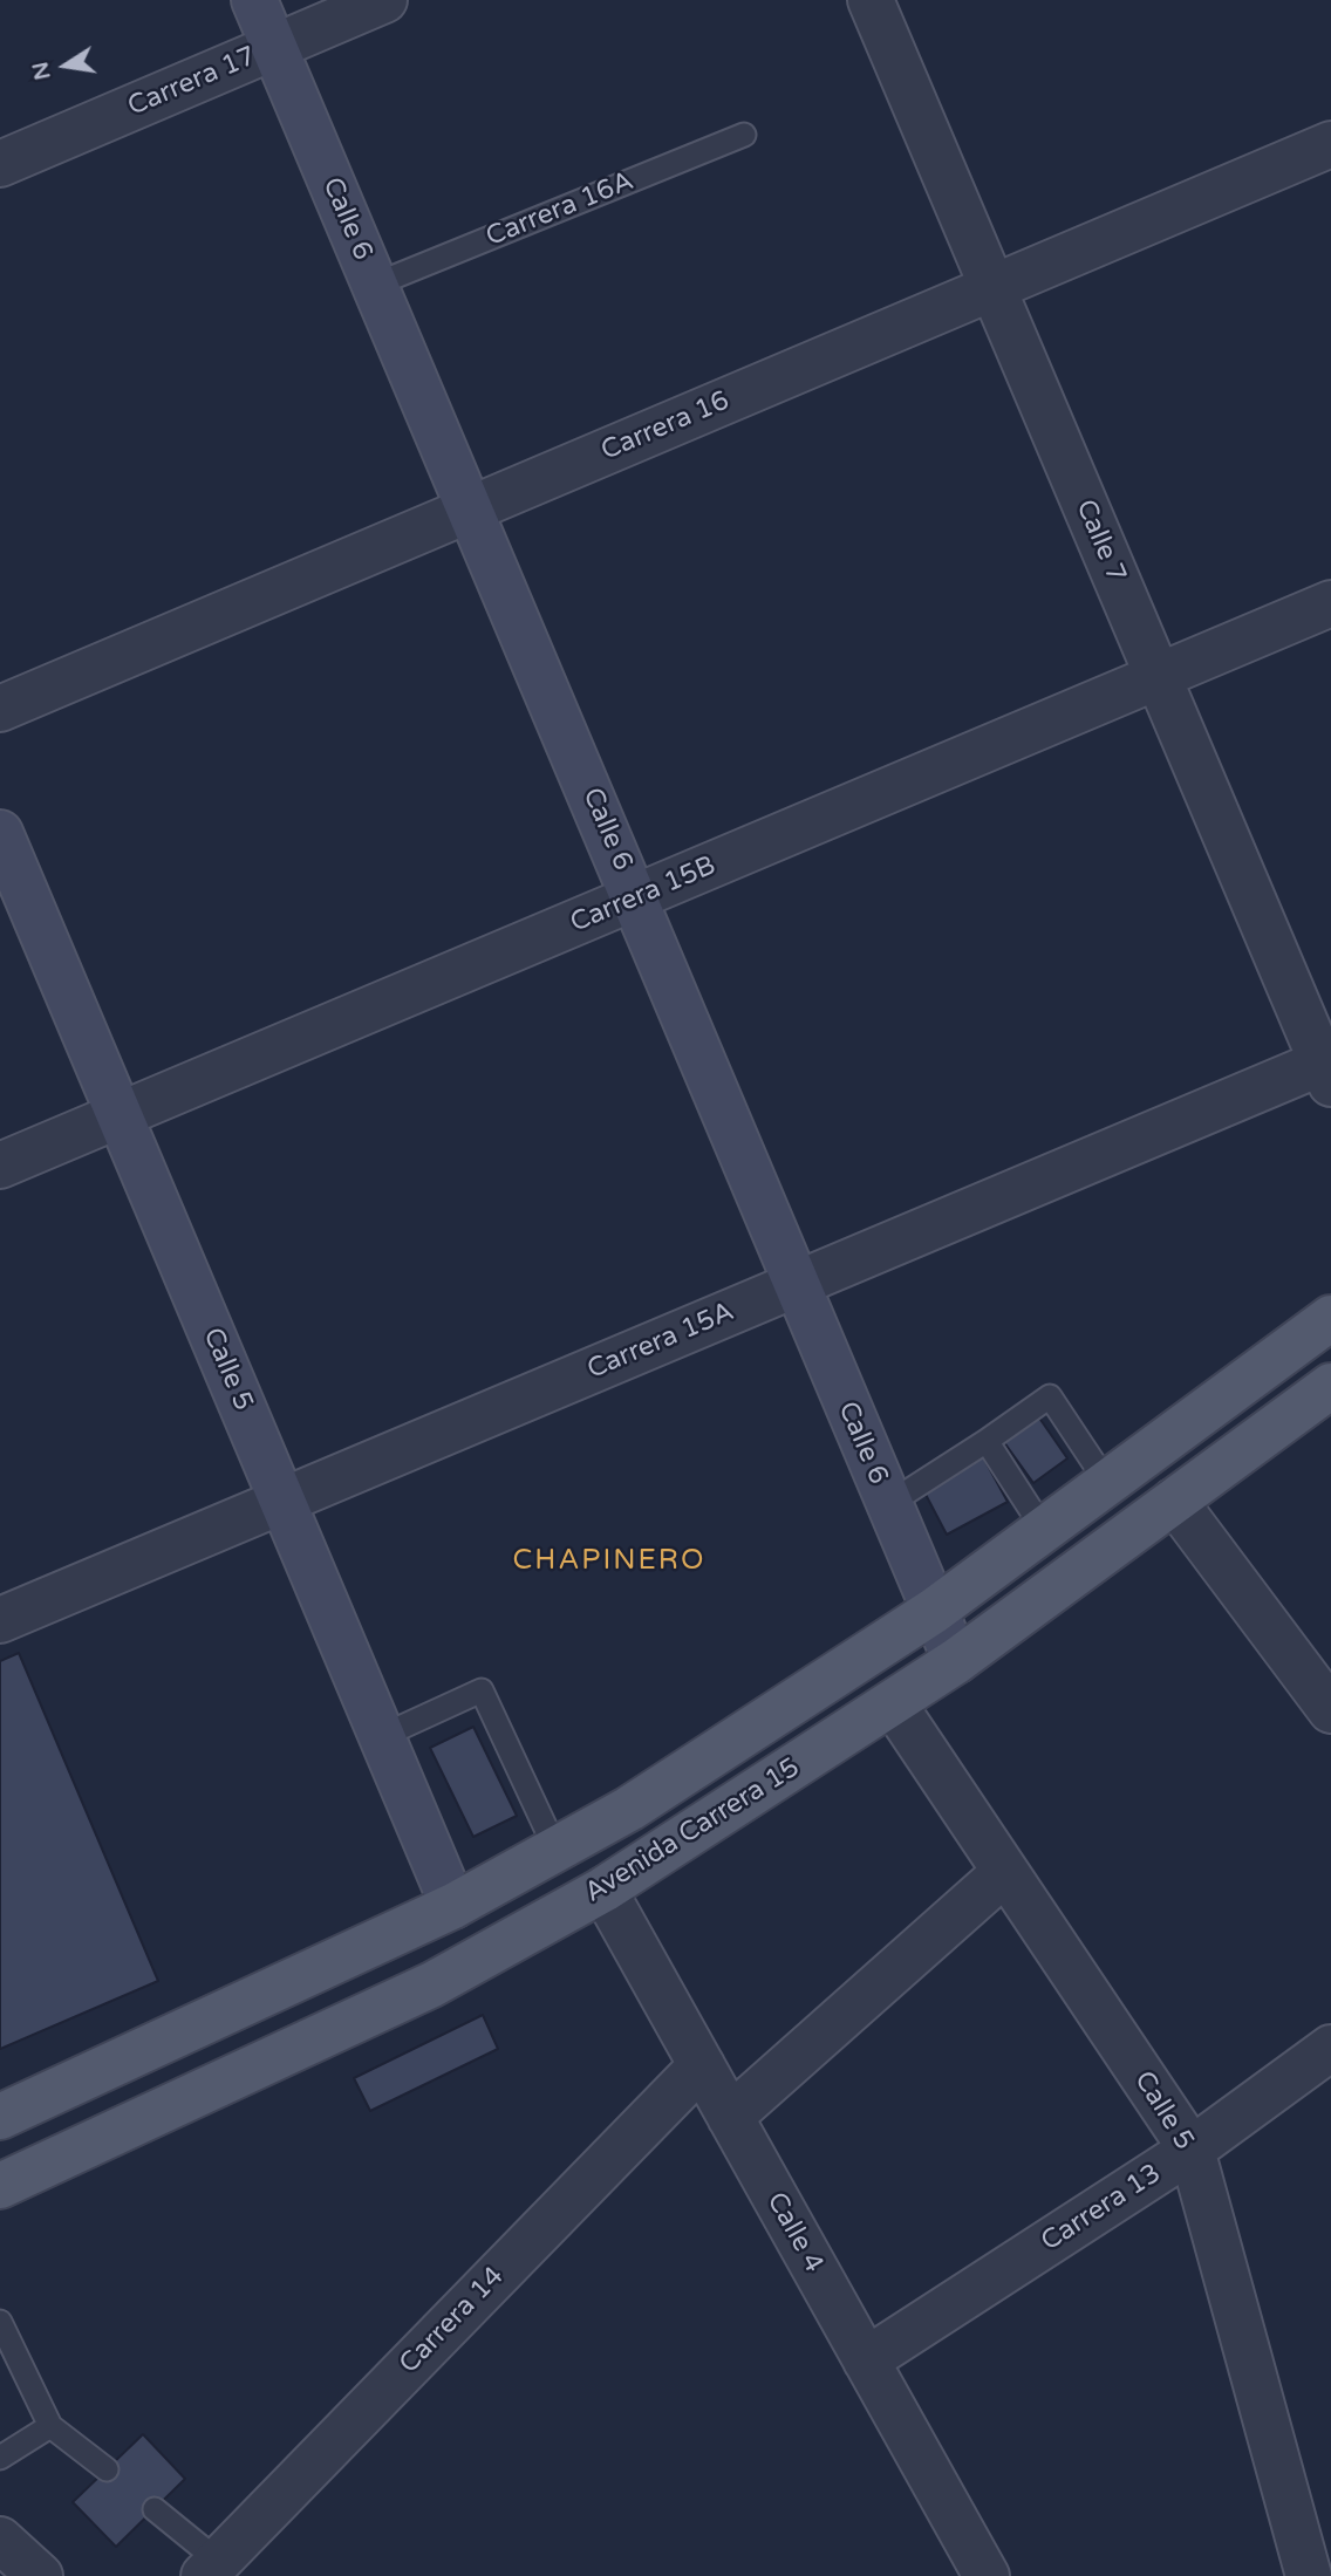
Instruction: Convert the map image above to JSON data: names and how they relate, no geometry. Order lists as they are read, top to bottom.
{
  "streets": {
    "main road": ["Avenida Carrera 15"],
    "street": [
      "Carrera 17",
      "Calle 6",
      "Carrera 16",
      "Calle 7",
      "Carrera 15B",
      "Carrera 15A",
      "Calle 5",
      "Carrera 13",
      "Calle 4",
      "Carrera 14"
    ],
    "lane": ["Carrera 16A"]
  },
  "crossings": [
    ["Carrera 17", "Calle 6"],
    ["Carrera 16A", "Calle 6"],
    ["Calle 6", "Carrera 16"],
    ["Calle 6", "Carrera 15B"],
    ["Calle 6", "Carrera 15A"],
    ["Calle 6", "Avenida Carrera 15"],
    ["Carrera 16", "Calle 7"],
    ["Calle 7", "Carrera 15B"],
    ["Calle 7", "Carrera 15A"],
    ["Carrera 15B", "Calle 5"],
    ["Carrera 15A", "Calle 5"],
    ["Calle 5", "Avenida Carrera 15"],
    ["Calle 5", "Carrera 13"],
    ["Avenida Carrera 15", "Calle 4"],
    ["Carrera 13", "Calle 4"],
    ["Calle 4", "Carrera 14"]
  ],
  "districts": ["CHAPINERO"],
  "north": "left"
}
